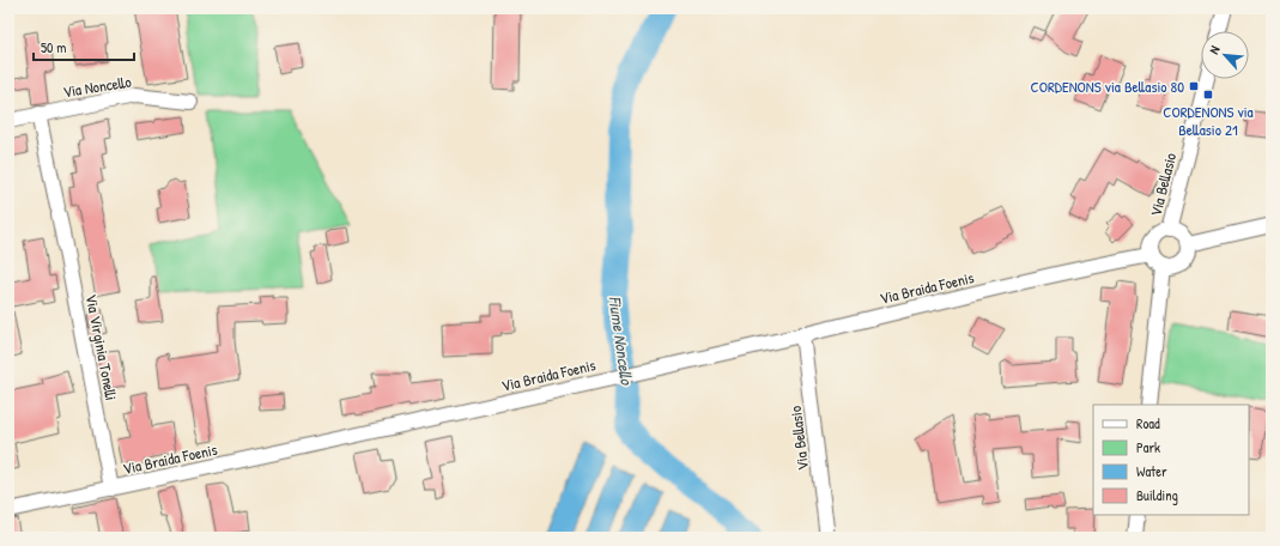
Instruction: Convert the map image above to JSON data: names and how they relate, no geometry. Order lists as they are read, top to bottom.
{
  "streets": {
    "street": [
      "Via Noncello",
      "Via Bellasio",
      "Via Braida Foenis",
      "Via Virginia Tonelli"
    ]
  },
  "crossings": [
    ["Via Noncello", "Via Virginia Tonelli"],
    ["Via Bellasio", "Via Braida Foenis"],
    ["Via Braida Foenis", "Via Virginia Tonelli"]
  ],
  "water": ["Fiume Noncello"],
  "places": {
    "transit": ["CORDENONS via Bellasio 80", "CORDENONS via Bellasio 21"]
  },
  "legend": [
    "Road",
    "Park",
    "Water",
    "Building"
  ],
  "scale_bar": "50 m",
  "north": "top left"
}
